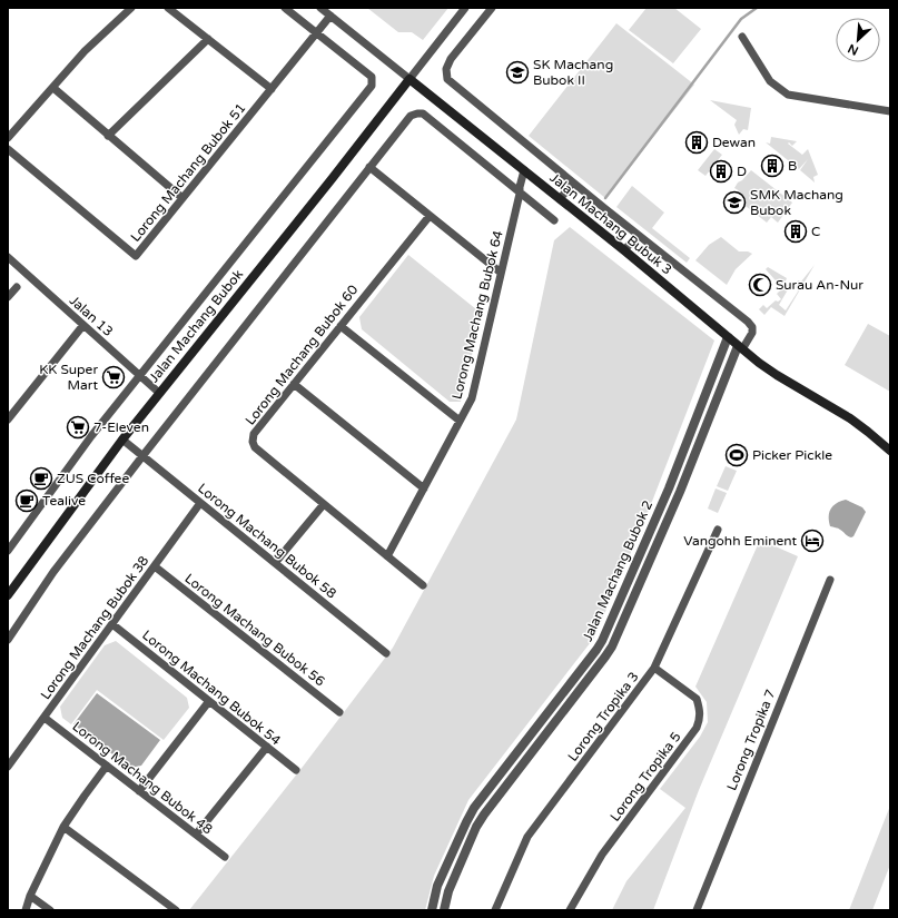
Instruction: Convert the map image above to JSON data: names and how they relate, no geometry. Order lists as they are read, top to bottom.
{
  "streets": {
    "main road": ["Jalan Machang Bubuk 3", "Jalan Machang Bubok"],
    "street": [
      "Lorong Machang Bubok 51",
      "Lorong Machang Bubok 64",
      "Jalan 13",
      "Lorong Machang Bubok 60",
      "Lorong Machang Bubok 58",
      "Jalan Machang Bubok 2",
      "Lorong Machang Bubok 38",
      "Lorong Machang Bubok 56",
      "Lorong Machang Bubok 54",
      "Lorong Tropika 3",
      "Lorong Tropika 7",
      "Lorong Tropika 5",
      "Lorong Machang Bubok 48"
    ]
  },
  "crossings": [
    ["Lorong Machang Bubok 51", "Jalan Machang Bubuk 3"],
    ["Jalan Machang Bubuk 3", "Lorong Machang Bubok 64"],
    ["Jalan Machang Bubuk 3", "Jalan Machang Bubok"],
    ["Jalan Machang Bubuk 3", "Jalan Machang Bubok 2"],
    ["Lorong Machang Bubok 64", "Lorong Machang Bubok 60"],
    ["Jalan 13", "Jalan Machang Bubok"],
    ["Jalan Machang Bubok", "Lorong Machang Bubok 58"],
    ["Lorong Machang Bubok 58", "Lorong Machang Bubok 38"],
    ["Lorong Machang Bubok 38", "Lorong Machang Bubok 56"],
    ["Lorong Machang Bubok 38", "Lorong Machang Bubok 54"],
    ["Lorong Machang Bubok 38", "Lorong Machang Bubok 48"],
    ["Lorong Tropika 3", "Lorong Tropika 5"]
  ],
  "places": {
    "school or university": ["SK Machang Bubok II", "SMK Machang Bubok"],
    "building": [
      "Dewan",
      "B",
      "D",
      "C"
    ],
    "mosque": ["Surau An-Nur"],
    "supermarket": ["KK Super Mart", "7-Eleven"],
    "sports": ["Picker Pickle"],
    "cafe": ["ZUS Coffee", "Tealive"],
    "hotel": ["Vangohh Eminent"]
  },
  "north": "bottom left"
}
